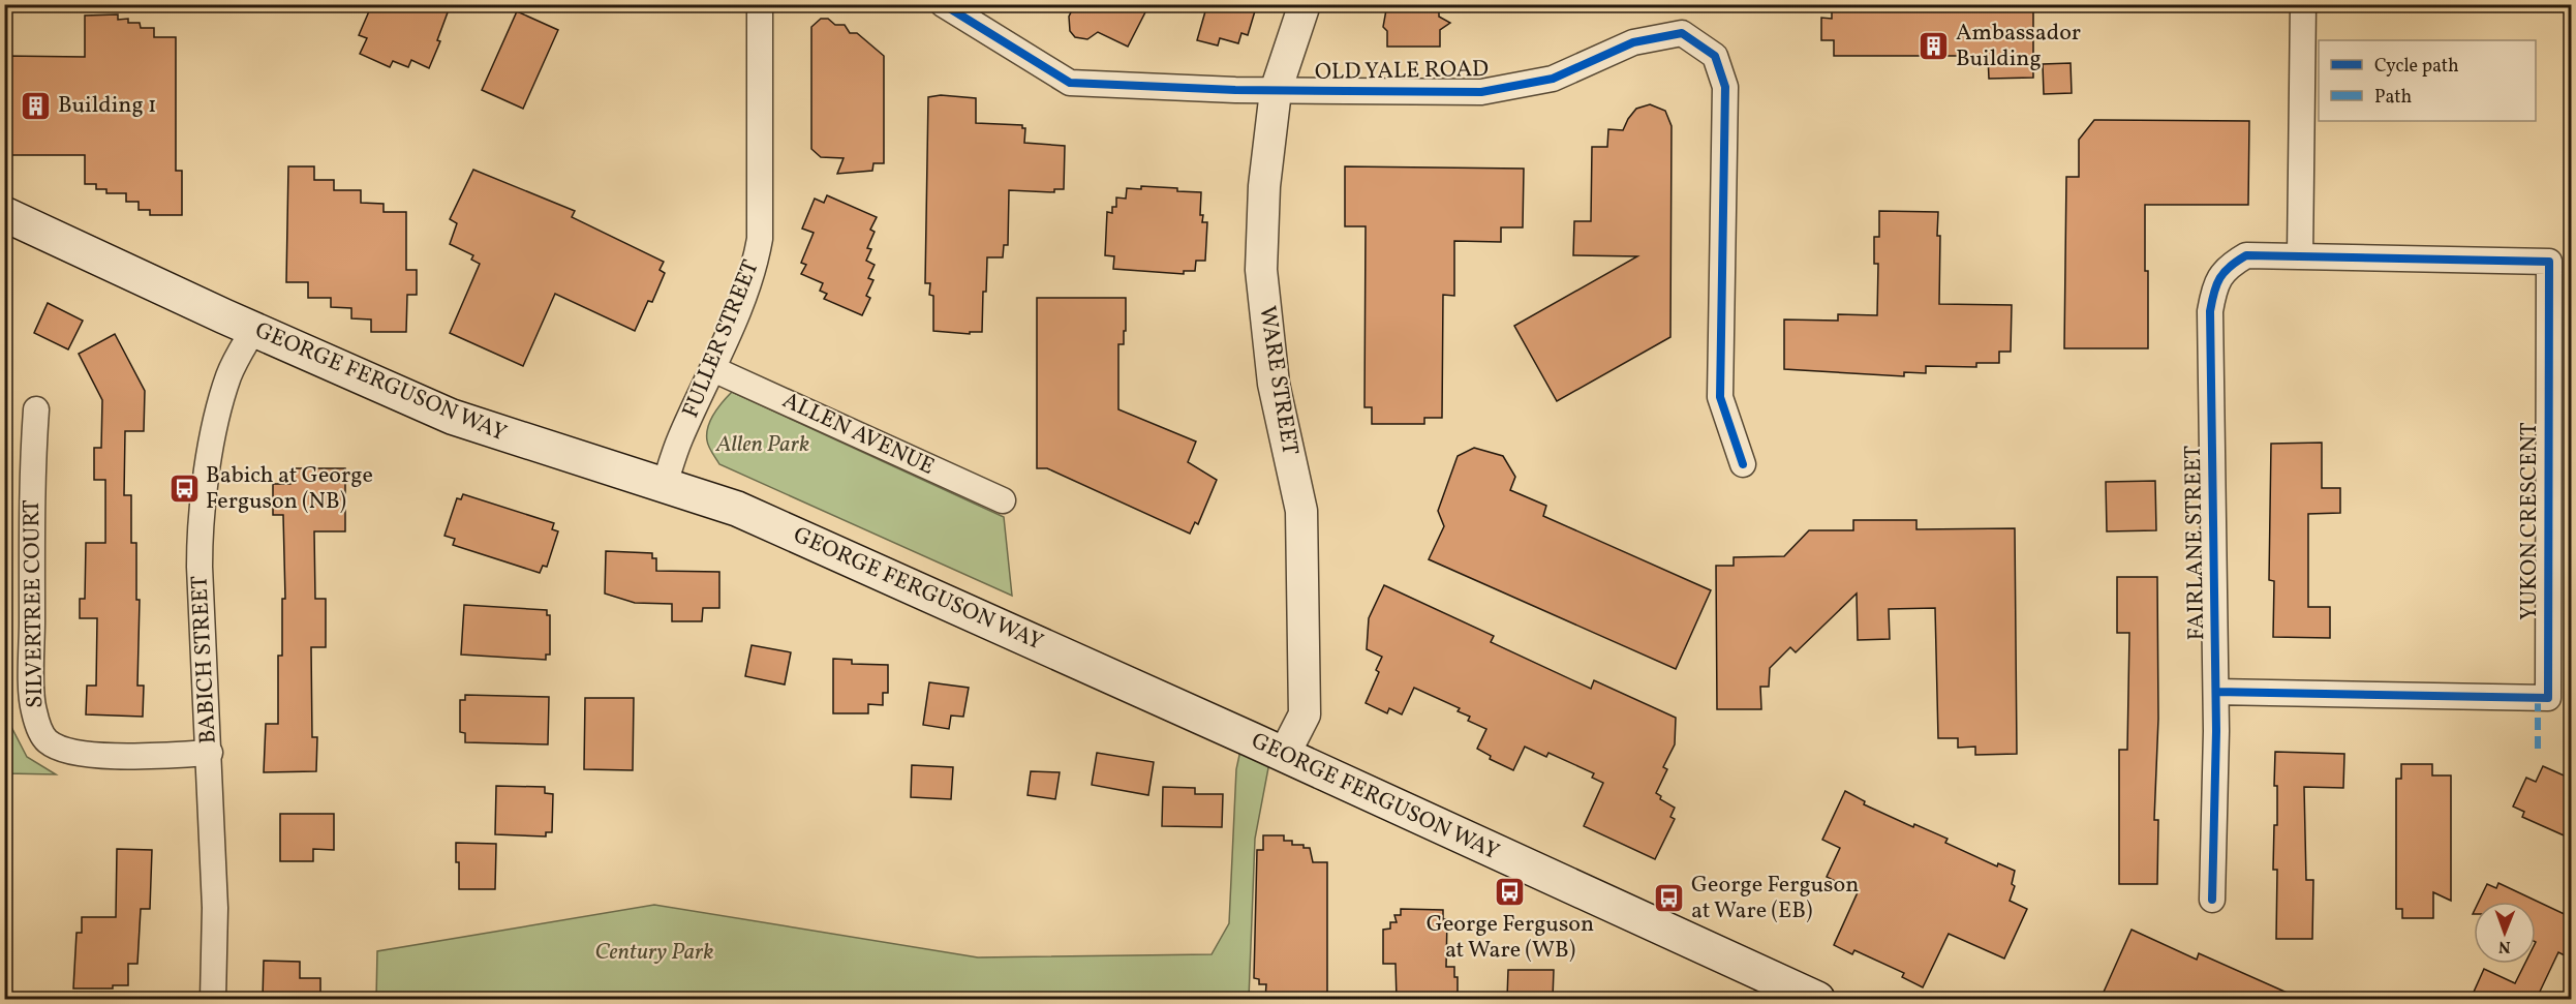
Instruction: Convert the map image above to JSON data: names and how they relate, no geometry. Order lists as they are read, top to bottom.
{
  "streets": {
    "main road": ["GEORGE FERGUSON WAY"],
    "street": [
      "OLD YALE ROAD",
      "FULLER STREET",
      "WARE STREET",
      "ALLEN AVENUE",
      "YUKON CRESCENT",
      "FAIRLANE STREET",
      "SILVERTREE COURT",
      "BABICH STREET"
    ]
  },
  "crossings": [
    ["OLD YALE ROAD", "WARE STREET"],
    ["FULLER STREET", "GEORGE FERGUSON WAY"],
    ["FULLER STREET", "ALLEN AVENUE"],
    ["WARE STREET", "GEORGE FERGUSON WAY"],
    ["GEORGE FERGUSON WAY", "BABICH STREET"],
    ["YUKON CRESCENT", "FAIRLANE STREET"],
    ["SILVERTREE COURT", "BABICH STREET"]
  ],
  "parks": ["Allen Park", "Century Park"],
  "places": {
    "building": ["Ambassador Building", "Building 1"],
    "bus stop": ["Babich at George Ferguson (NB)", "George Ferguson at Ware (WB)", "George Ferguson at Ware (EB)"]
  },
  "legend": ["Cycle path", "Path"],
  "north": "bottom"
}
